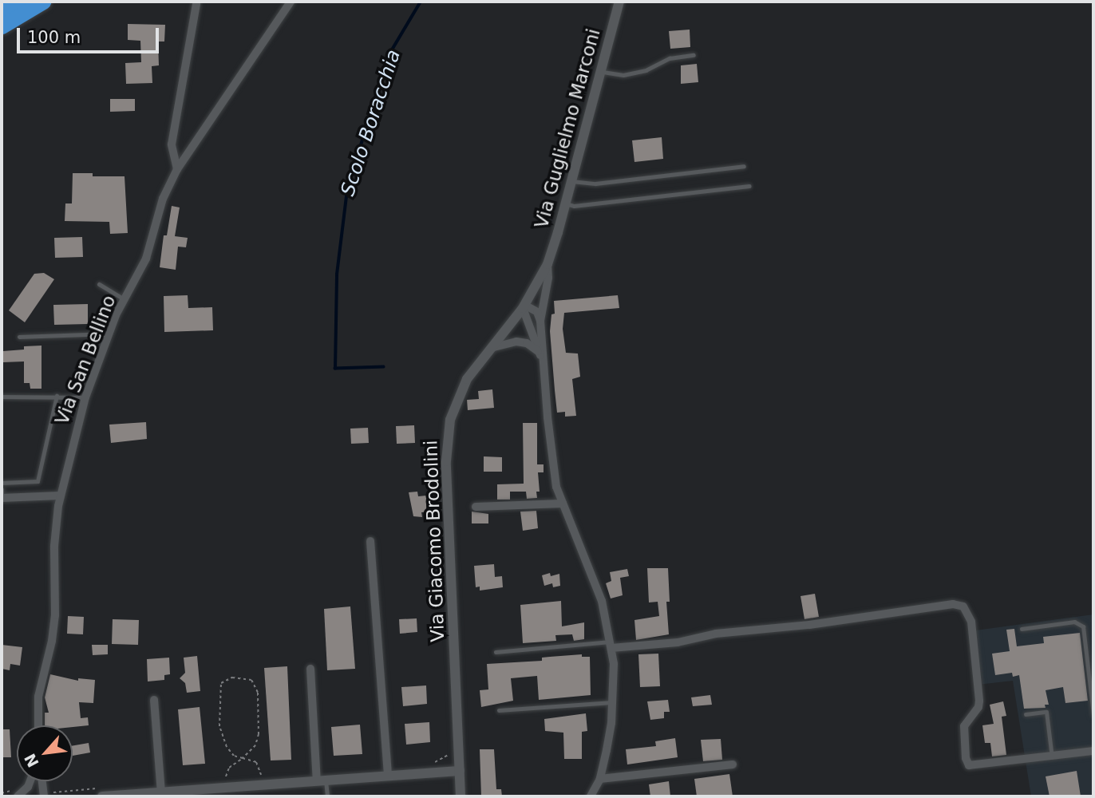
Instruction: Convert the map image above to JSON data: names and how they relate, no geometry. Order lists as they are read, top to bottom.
{
  "streets": {
    "street": ["Via Guglielmo Marconi", "Via San Bellino", "Via Giacomo Brodolini"]
  },
  "crossings": [
    ["Via Guglielmo Marconi", "Via Giacomo Brodolini"]
  ],
  "water": ["Scolo Boracchia"],
  "scale_bar": "100 m",
  "north": "bottom left"
}
